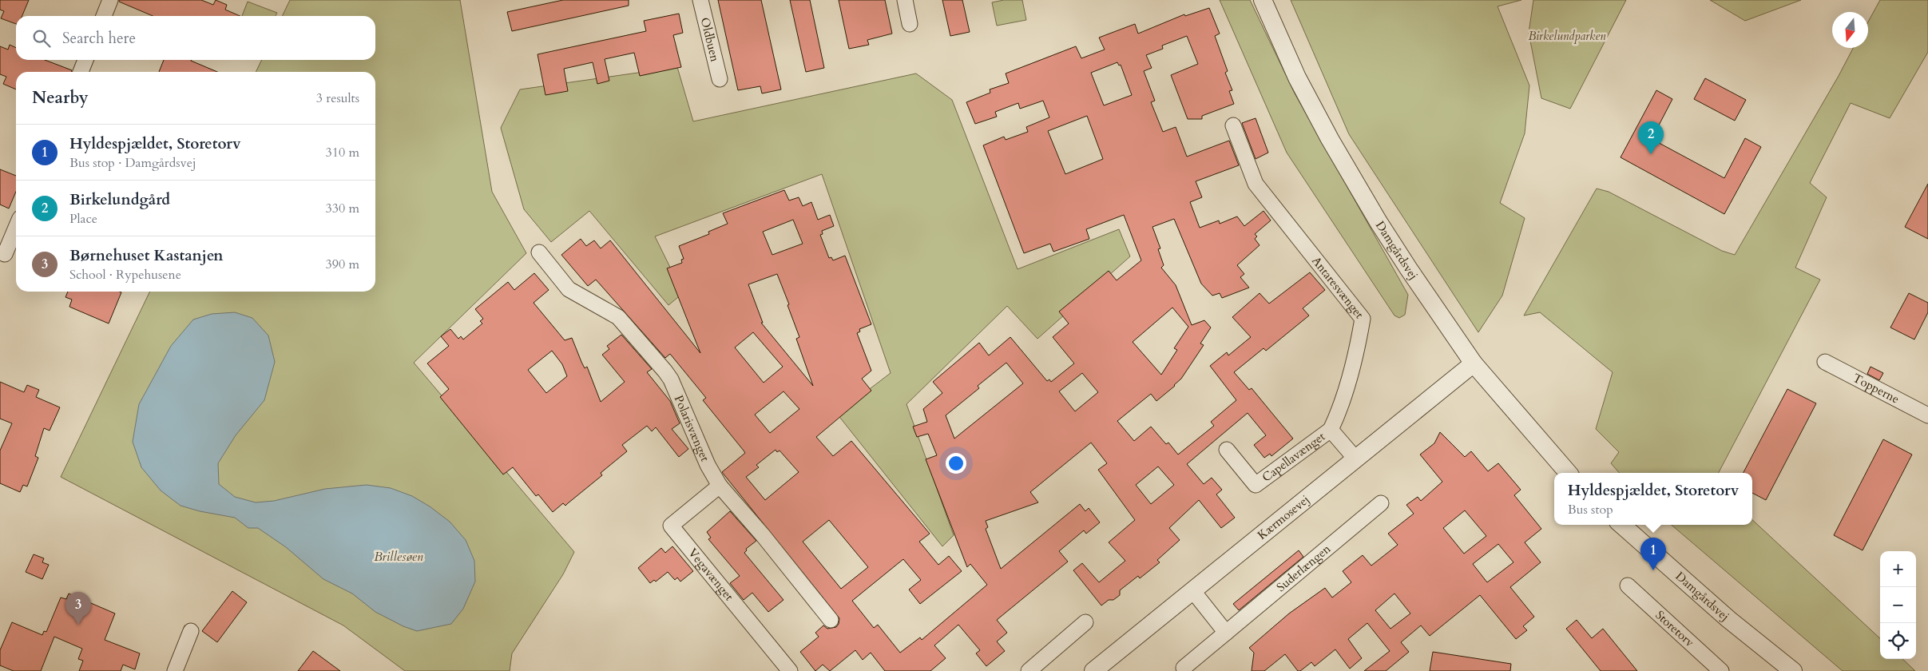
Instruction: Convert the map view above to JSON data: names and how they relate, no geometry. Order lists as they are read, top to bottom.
{
  "streets": {
    "street": [
      "Oldbuen",
      "Damgårdsvej",
      "Antaresvænget",
      "Topperne",
      "Polarisvænget",
      "Capellavænget",
      "Kærmosevej",
      "Suderlængen",
      "Vegavænget",
      "Storetorv"
    ]
  },
  "crossings": [
    ["Damgårdsvej", "Kærmosevej"],
    ["Antaresvænget", "Capellavænget"],
    ["Polarisvænget", "Vegavænget"]
  ],
  "water": ["Brillesøen"],
  "parks": ["Birkelundparken"],
  "north": "bottom",
  "page": {
    "search": "Search here",
    "heading": ["Nearby", "3 results"],
    "pins": ["2", "1", "3"],
    "list": [
      {
        "mark": "1",
        "name": "Hyldespjældet, Storetorv",
        "note": "Bus stop · Damgårdsvej",
        "value": "310 m"
      },
      {
        "mark": "2",
        "name": "Birkelundgård",
        "note": "Place",
        "value": "330 m"
      },
      {
        "mark": "3",
        "name": "Børnehuset Kastanjen",
        "note": "School · Rypehusene",
        "value": "390 m"
      }
    ],
    "popup": ["Hyldespjældet, Storetorv", "Bus stop"],
    "map_buttons": ["+", "−"]
  }
}
